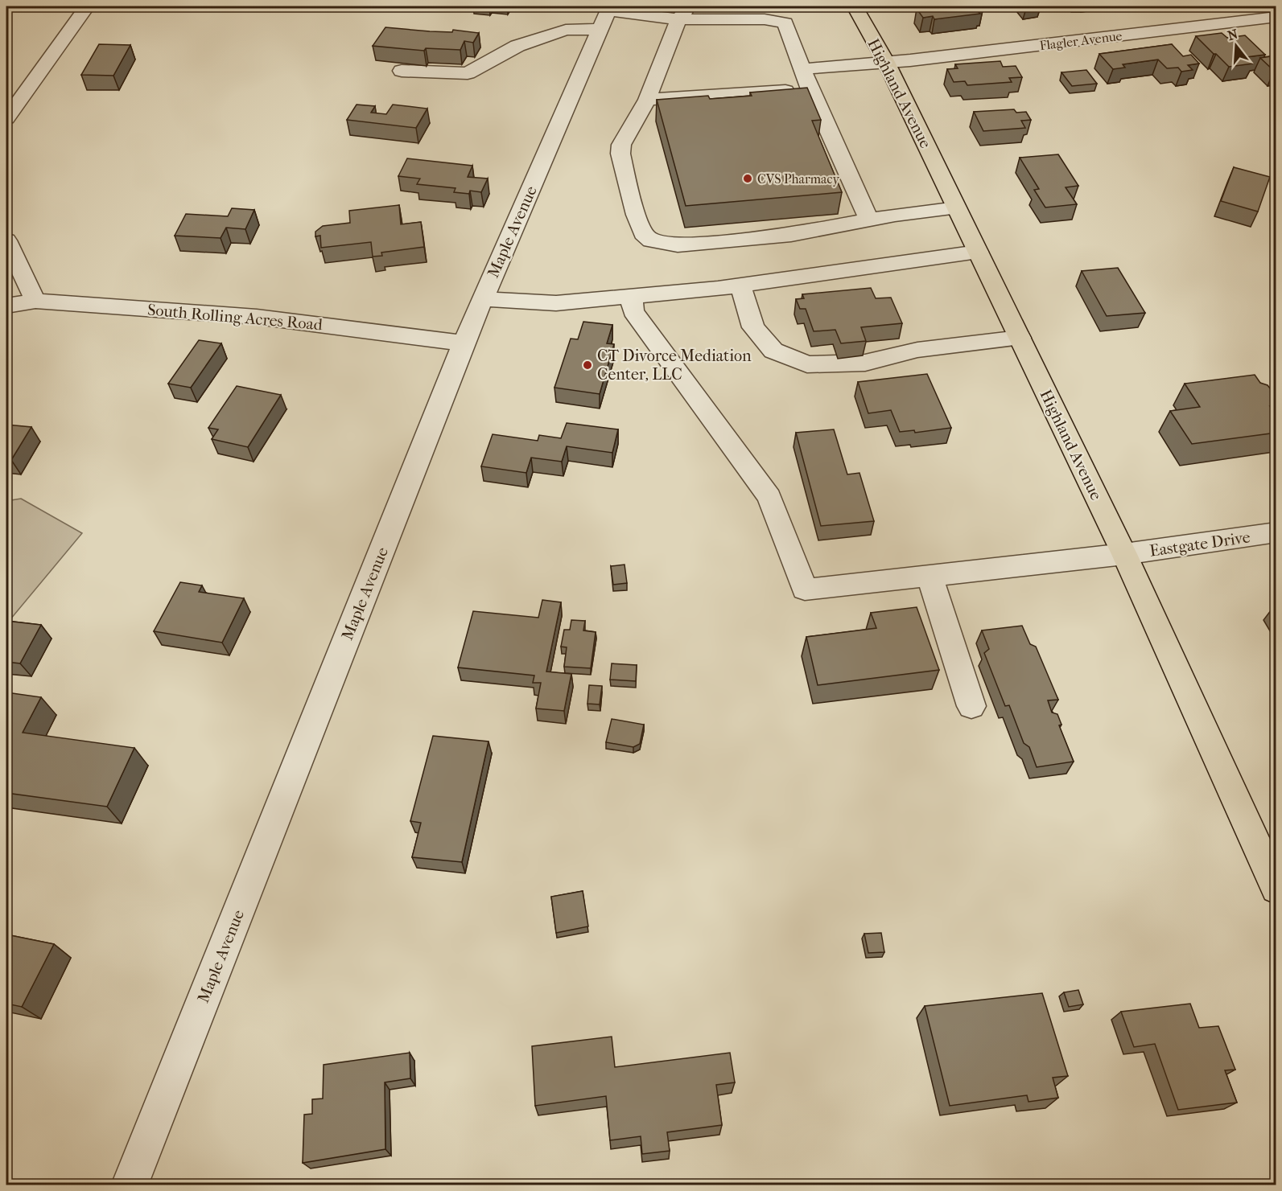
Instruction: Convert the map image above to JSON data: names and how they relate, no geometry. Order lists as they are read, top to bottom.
{
  "streets": {
    "highway": ["Highland Avenue"],
    "street": [
      "Flagler Avenue",
      "Maple Avenue",
      "South Rolling Acres Road",
      "Eastgate Drive"
    ]
  },
  "crossings": [
    ["Flagler Avenue", "Highland Avenue"],
    ["Highland Avenue", "Eastgate Drive"],
    ["Maple Avenue", "South Rolling Acres Road"]
  ],
  "places": ["CVS Pharmacy", "CT Divorce Mediation Center, LLC"],
  "north": "top"
}
